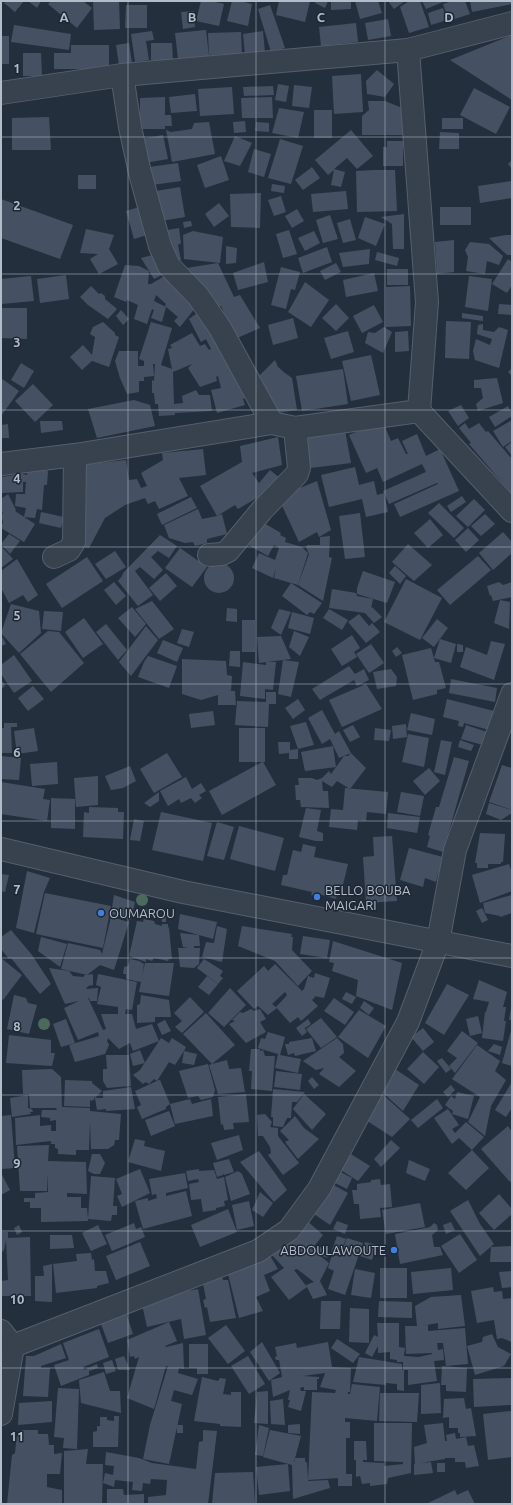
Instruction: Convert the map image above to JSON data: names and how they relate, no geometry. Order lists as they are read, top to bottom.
{
  "places": ["BELLO BOUBA MAIGARI", "OUMAROU", "ABDOULAWOUTE"],
  "grid": {
    "columns": [
      "A",
      "B",
      "C",
      "D"
    ],
    "rows": [
      "1",
      "2",
      "3",
      "4",
      "5",
      "6",
      "7",
      "8",
      "9",
      "10",
      "11"
    ]
  }
}
